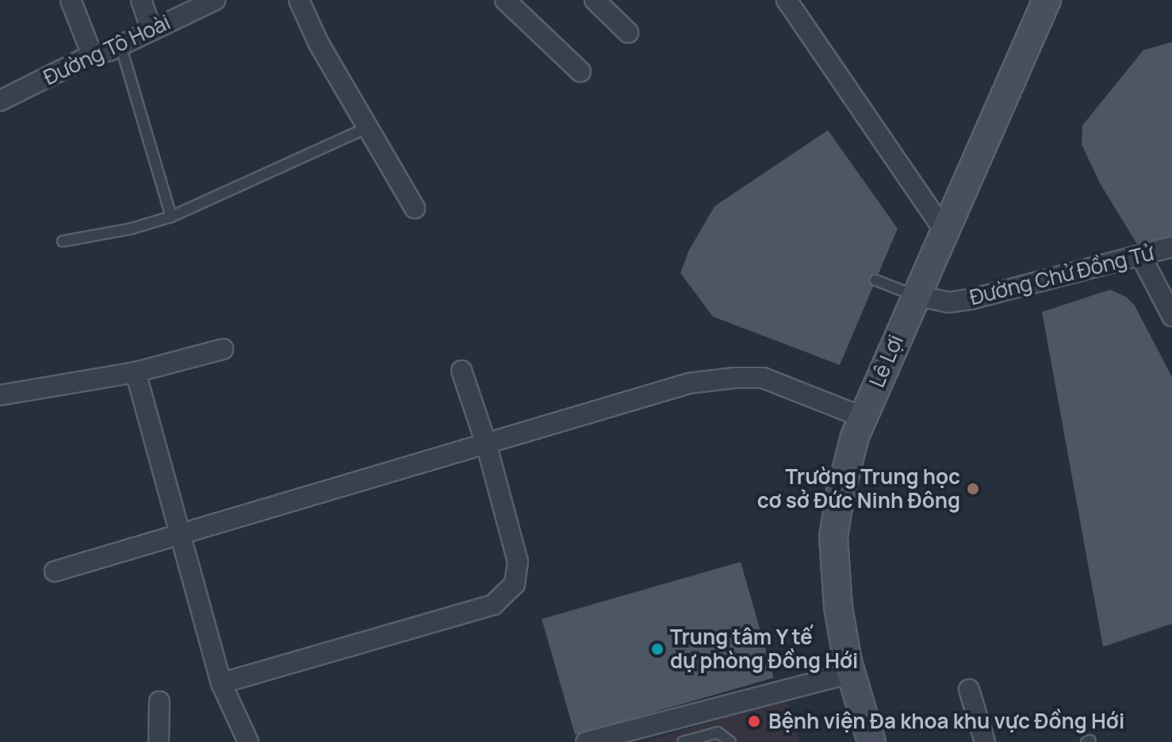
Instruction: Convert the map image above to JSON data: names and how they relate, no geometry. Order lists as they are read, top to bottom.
{
  "streets": {
    "main road": ["Lê Lợi"],
    "street": ["Đường Tô Hoài", "Đường Chử Đồng Tử"]
  },
  "crossings": [
    ["Đường Chử Đồng Tử", "Lê Lợi"]
  ],
  "places": ["Trường Trung học cơ sở Đức Ninh Đông", "Trung tâm Y tế dự phòng Đồng Hới", "Bệnh viện Đa khoa khu vực Đồng Hới"]
}
